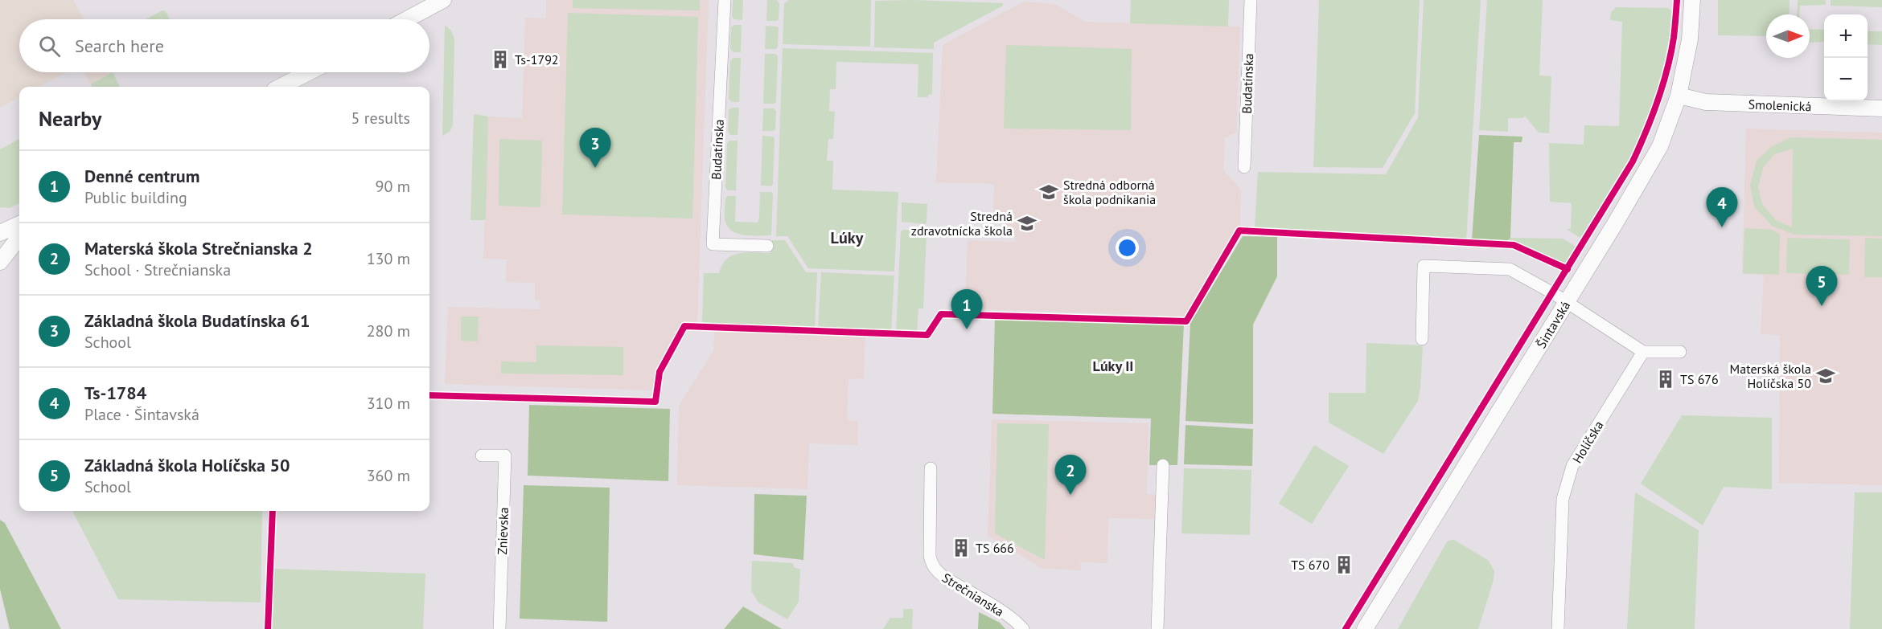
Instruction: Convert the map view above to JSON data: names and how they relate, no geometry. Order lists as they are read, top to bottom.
{
  "streets": {
    "street": [
      "Budatínska",
      "Smolenická",
      "Šintavská",
      "Holíčska",
      "Znievska",
      "Strečnianska"
    ]
  },
  "crossings": [
    ["Smolenická", "Šintavská"]
  ],
  "districts": ["Lúky", "Lúky II"],
  "places": {
    "building": [
      "Ts-1792",
      "TS 676",
      "TS 666",
      "TS 670"
    ],
    "school or university": ["Stredná odborná škola podnikania", "Stredná zdravotnícka škola", "Materská škola Holíčska 50"]
  },
  "north": "right",
  "page": {
    "map_buttons": ["+", "−"],
    "search": "Search here",
    "heading": ["Nearby", "5 results"],
    "pins": [
      "3",
      "4",
      "5",
      "1",
      "2"
    ],
    "list": [
      {
        "mark": "1",
        "name": "Denné centrum",
        "note": "Public building",
        "value": "90 m"
      },
      {
        "mark": "2",
        "name": "Materská škola Strečnianska 2",
        "note": "School · Strečnianska",
        "value": "130 m"
      },
      {
        "mark": "3",
        "name": "Základná škola Budatínska 61",
        "note": "School",
        "value": "280 m"
      },
      {
        "mark": "4",
        "name": "Ts-1784",
        "note": "Place · Šintavská",
        "value": "310 m"
      },
      {
        "mark": "5",
        "name": "Základná škola Holíčska 50",
        "note": "School",
        "value": "360 m"
      }
    ]
  }
}
